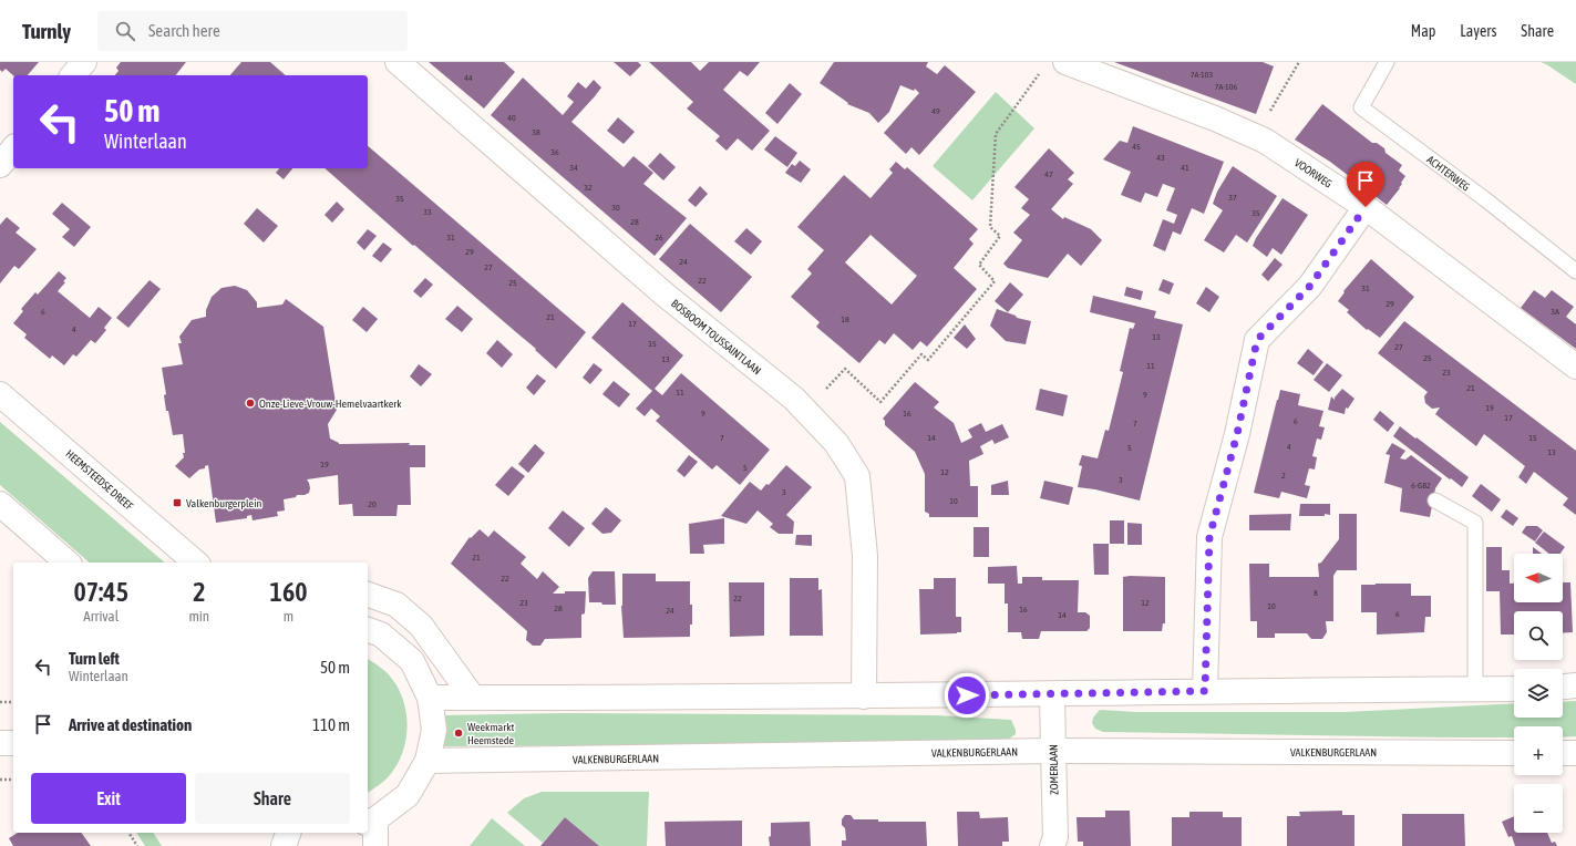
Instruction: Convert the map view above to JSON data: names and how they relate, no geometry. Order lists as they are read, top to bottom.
{
  "streets": {
    "street": [
      "VOORWEG",
      "BOSBOOM TOUSSAINTLAAN",
      "HEEMSTEEDSE DREEF",
      "VALKENBURGERLAAN",
      "ZOMERLAAN"
    ],
    "lane": ["ACHTERWEG"]
  },
  "crossings": [
    ["VALKENBURGERLAAN", "ZOMERLAAN"]
  ],
  "places": {
    "other": ["Onze-Lieve-Vrouw-Hemelvaartkerk", "Weekmarkt Heemstede"],
    "transit": ["Valkenburgerplein"]
  },
  "house_numbers": [
    "7A-103",
    "44",
    "7A-106",
    "49",
    "40",
    "38",
    "45",
    "36",
    "43",
    "34",
    "41",
    "47",
    "32",
    "37",
    "35",
    "30",
    "33",
    "35",
    "28",
    "31",
    "26",
    "29",
    "24",
    "27",
    "22",
    "25",
    "31",
    "29",
    "6",
    "3A",
    "21",
    "18",
    "17",
    "4",
    "13",
    "15",
    "27",
    "25",
    "13",
    "11",
    "23",
    "21",
    "11",
    "9",
    "19",
    "9",
    "16",
    "17",
    "6",
    "7",
    "7",
    "14",
    "15",
    "4",
    "5",
    "13",
    "19",
    "5",
    "12",
    "2",
    "3",
    "6-GB2",
    "3",
    "10",
    "20",
    "21",
    "22",
    "8",
    "22",
    "23",
    "12",
    "10",
    "28",
    "16",
    "24",
    "6",
    "14"
  ],
  "north": "left",
  "page": {
    "header": "Turnly",
    "search": "Search here",
    "nav": ["Map", "Layers", "Share"],
    "turn": ["50 m", "Winterlaan"],
    "map_buttons": ["+", "−"],
    "eta": [
      "07:45",
      "Arrival",
      "2",
      "min",
      "160",
      "m"
    ],
    "list": [
      {
        "name": "Turn left",
        "note": "Winterlaan",
        "value": "50 m"
      },
      {
        "name": "Arrive at destination",
        "value": "110 m"
      }
    ],
    "buttons": ["Exit", "Share"]
  }
}
